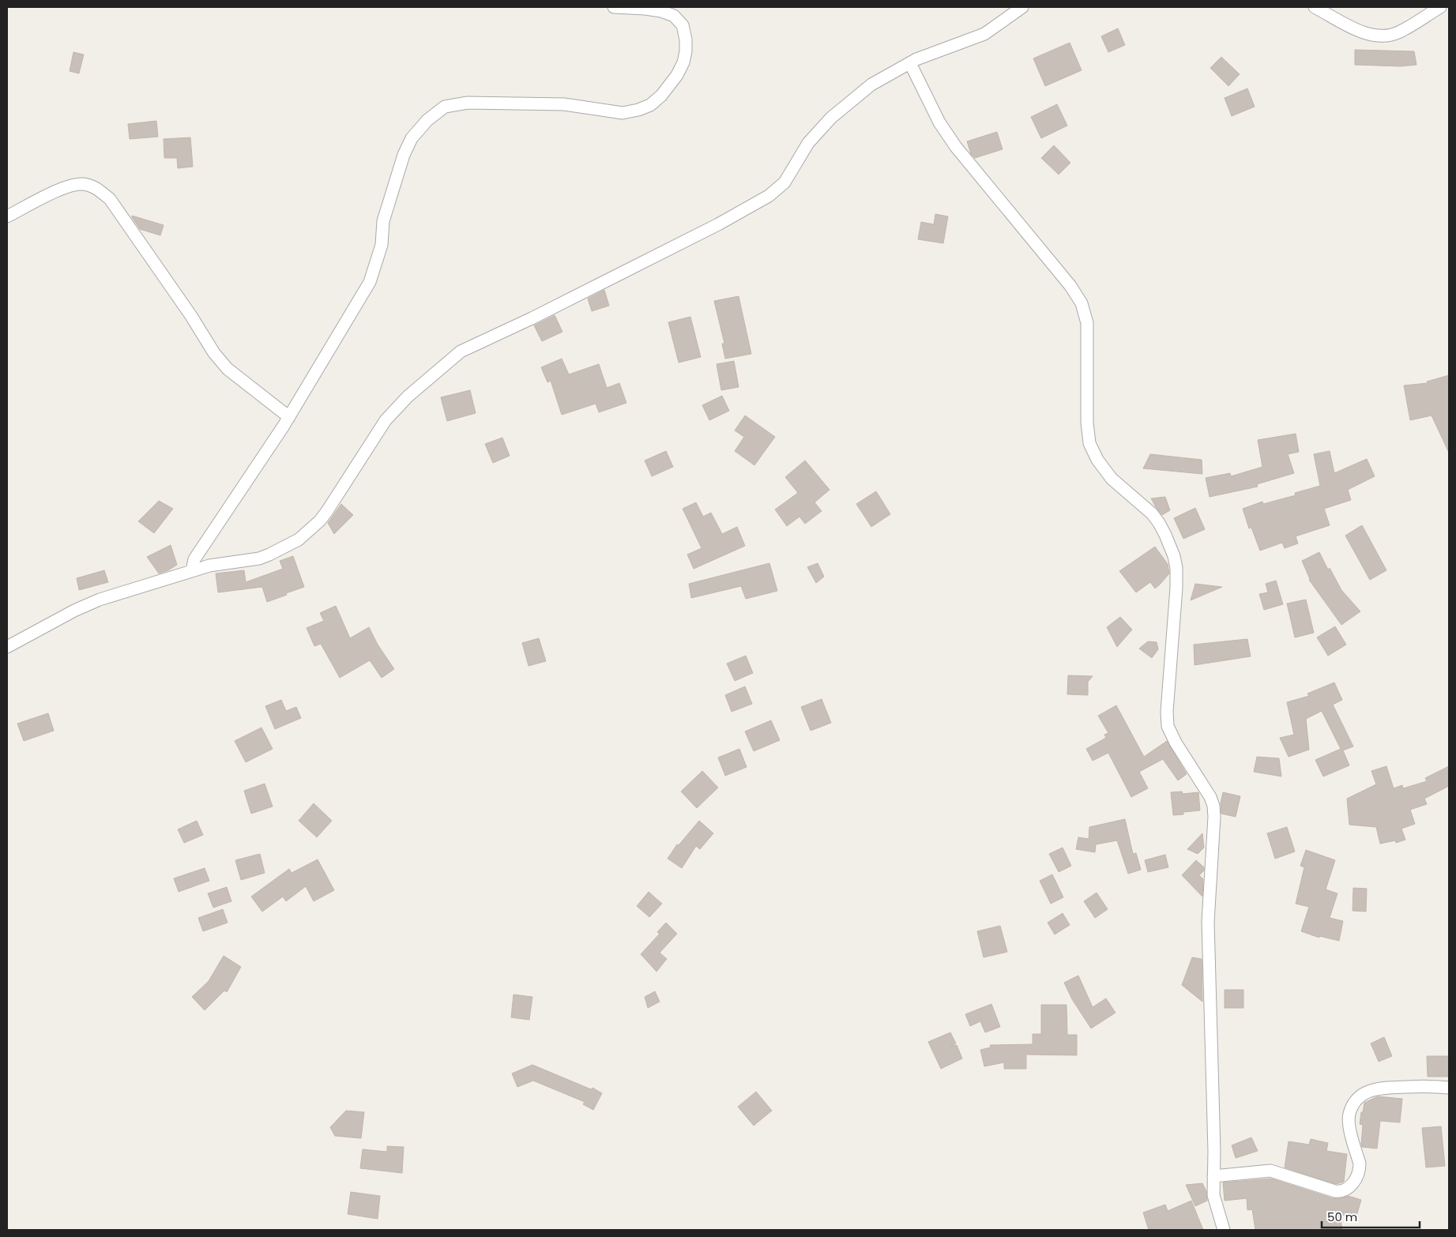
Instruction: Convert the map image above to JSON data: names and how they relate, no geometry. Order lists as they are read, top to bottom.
{
  "scale_bar": "50 m"
}
